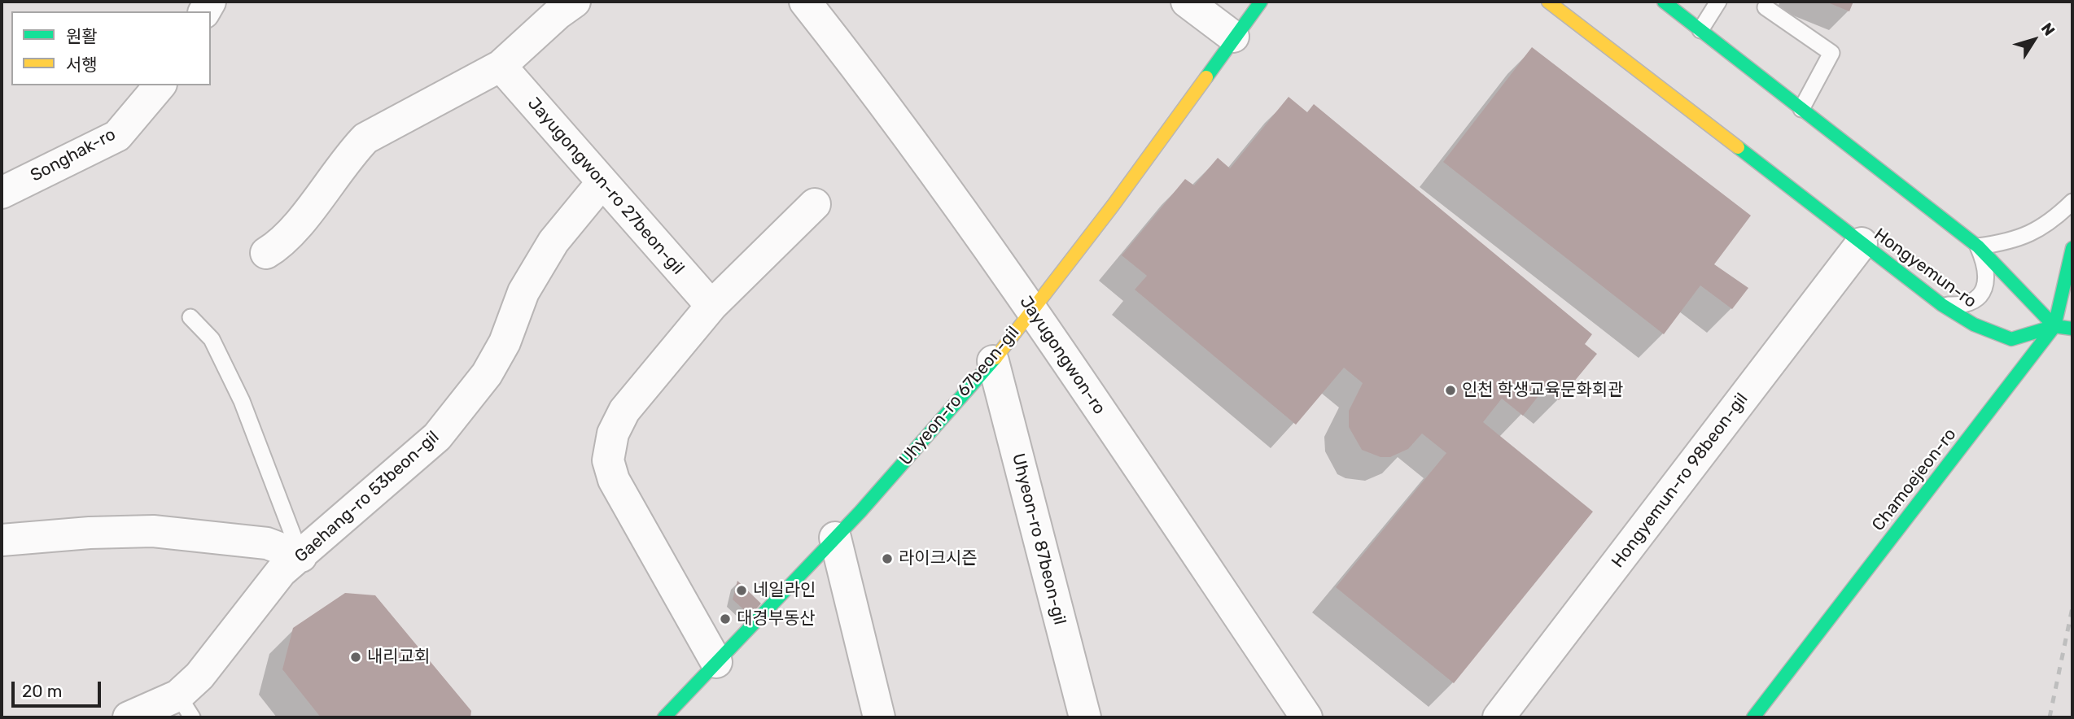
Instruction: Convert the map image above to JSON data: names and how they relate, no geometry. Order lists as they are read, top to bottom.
{
  "streets": {
    "street": [
      "Songhak-ro",
      "Jayugongwon-ro 27beon-gil",
      "Hongyemun-ro",
      "Jayugongwon-ro",
      "Uhyeon-ro 67beon-gil",
      "Chamoejeon-ro",
      "Hongyemun-ro 98beon-gil",
      "Gaehang-ro 53beon-gil",
      "Uhyeon-ro 87beon-gil"
    ]
  },
  "crossings": [
    ["Jayugongwon-ro 27beon-gil", "Gaehang-ro 53beon-gil"],
    ["Hongyemun-ro", "Chamoejeon-ro"],
    ["Hongyemun-ro", "Hongyemun-ro 98beon-gil"],
    ["Jayugongwon-ro", "Uhyeon-ro 67beon-gil"],
    ["Uhyeon-ro 67beon-gil", "Uhyeon-ro 87beon-gil"]
  ],
  "places": [
    "인천 학생교육문화회관",
    "라이크시즌",
    "네일라인",
    "대경부동산",
    "내리교회"
  ],
  "legend": ["원활", "서행"],
  "scale_bar": "20 m",
  "north": "top right"
}
